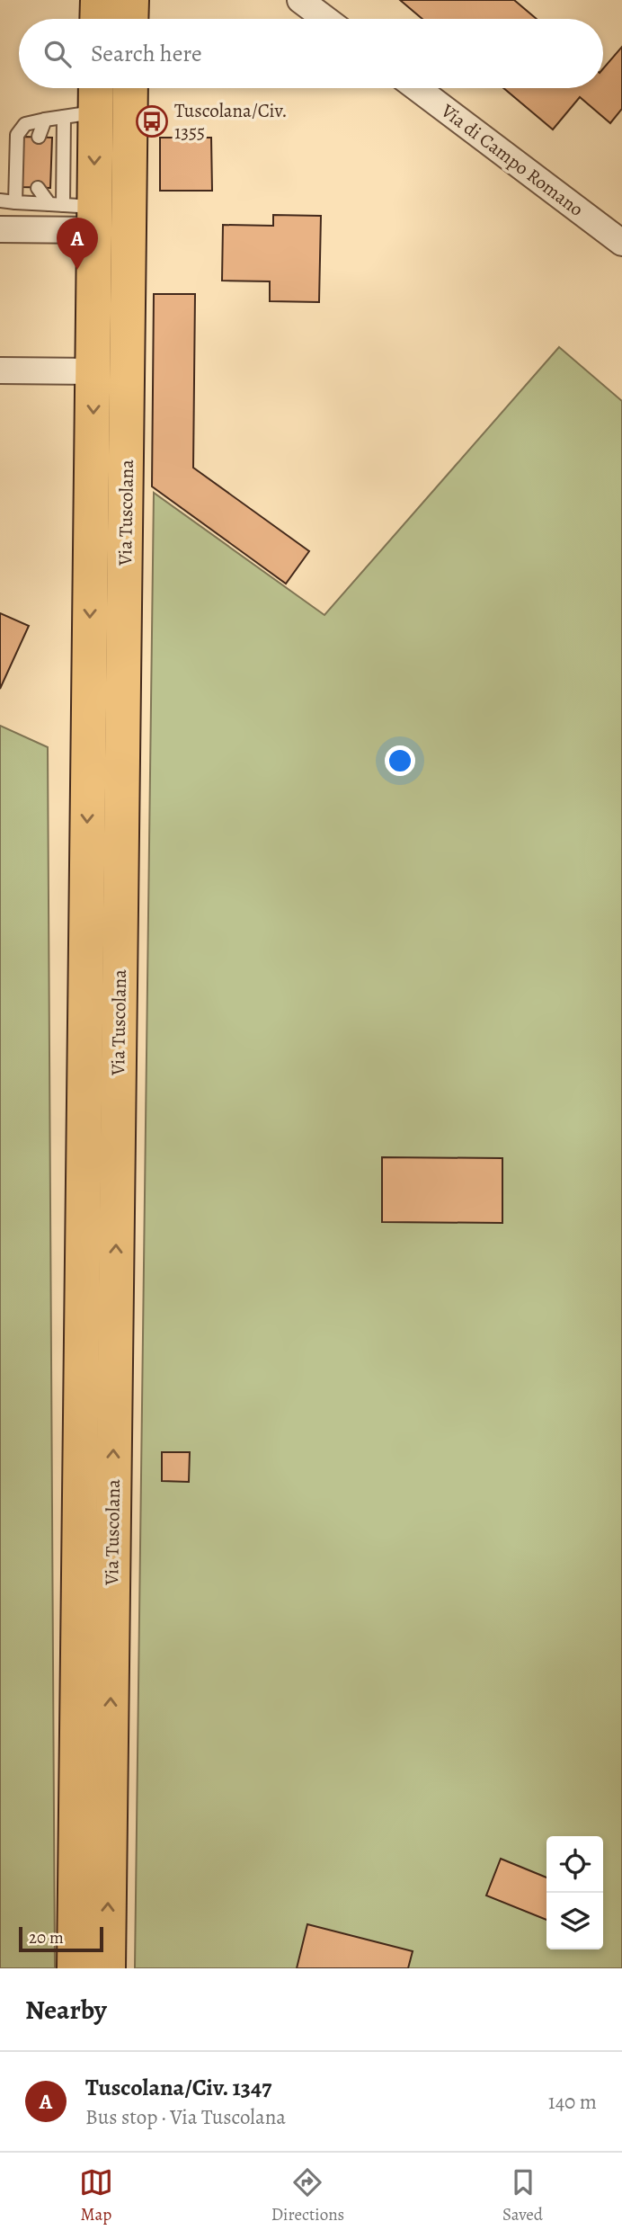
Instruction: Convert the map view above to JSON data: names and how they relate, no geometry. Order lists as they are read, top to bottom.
{
  "streets": {
    "main road": ["Via Tuscolana"],
    "street": ["Via di Campo Romano"]
  },
  "places": {
    "bus stop": ["Tuscolana/Civ. 1355"]
  },
  "scale_bar": "20 m",
  "page": {
    "search": "Search here",
    "pins": "A",
    "scale": "20 m",
    "heading": "Nearby",
    "list": [
      {
        "mark": "A",
        "name": "Tuscolana/Civ. 1347",
        "note": "Bus stop · Via Tuscolana",
        "value": "140 m"
      }
    ],
    "nav": ["Map", "Directions", "Saved"]
  }
}
